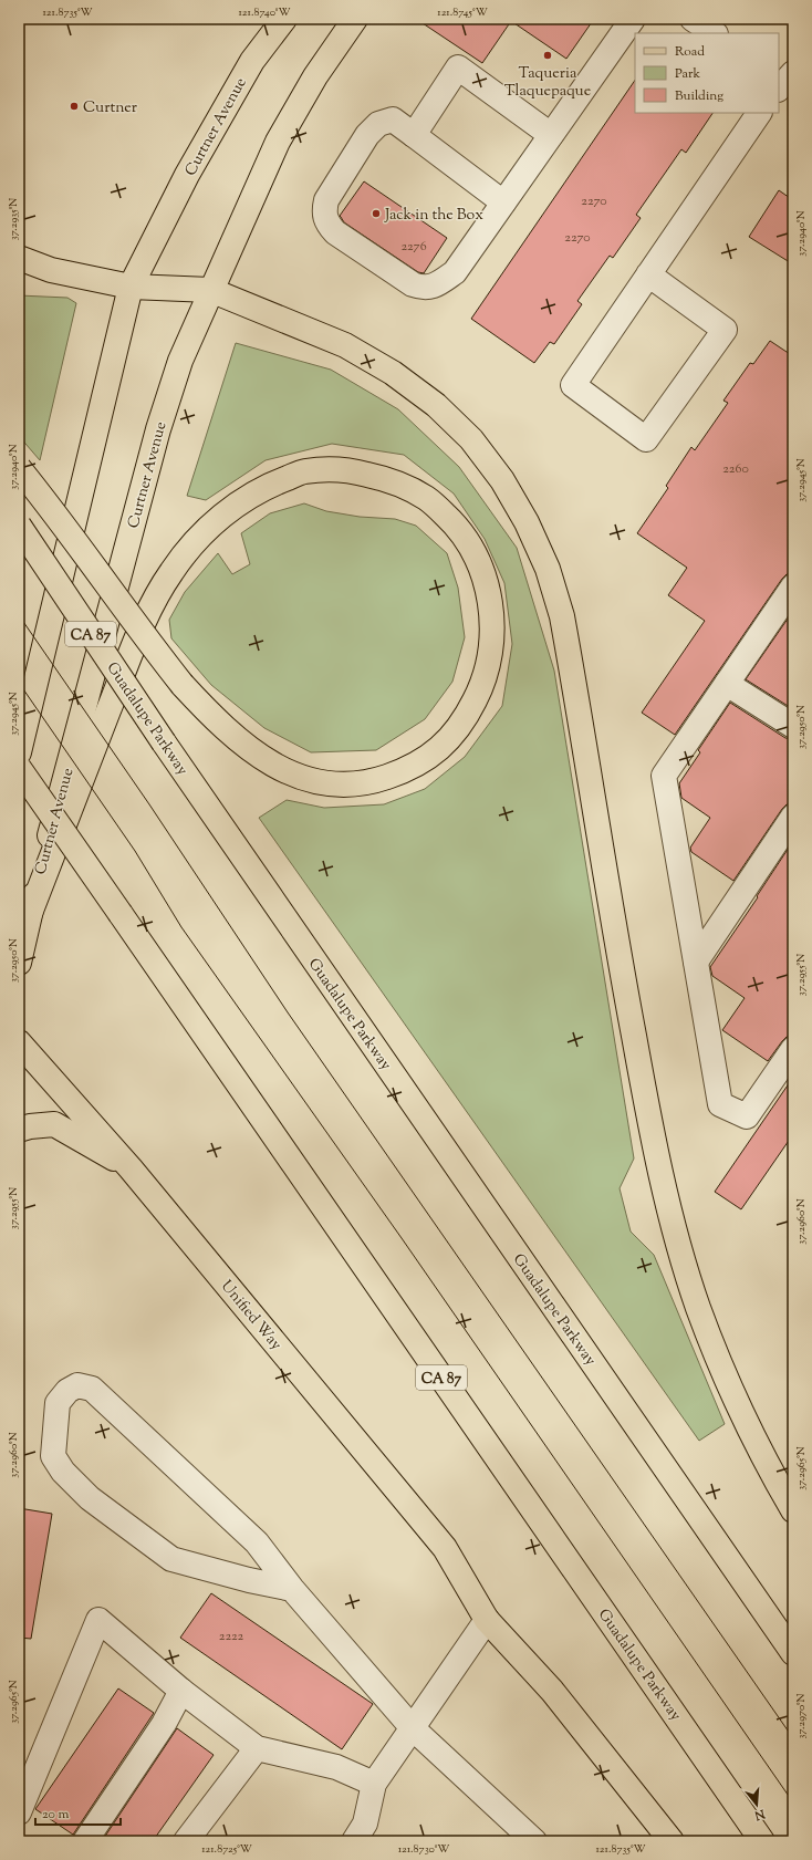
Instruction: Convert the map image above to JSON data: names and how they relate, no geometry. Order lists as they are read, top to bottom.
{
  "streets": {
    "main road": [
      "Curtner Avenue",
      "CA 87",
      "Guadalupe Parkway",
      "Unified Way"
    ]
  },
  "places": ["Taqueria Tlaquepaque", "Curtner", "Jack in the Box"],
  "house_numbers": [
    "2270",
    "2270",
    "2276",
    "2260",
    "2222"
  ],
  "legend": ["Road", "Park", "Building"],
  "scale_bar": "20 m",
  "north": "bottom",
  "coordinates": [
    "121.8735°W",
    "121.8740°W",
    "121.8745°W",
    "37.2935°N",
    "37.2940°N",
    "37.2945°N",
    "37.2950°N",
    "37.2955°N",
    "37.2960°N",
    "37.2965°N",
    "37.2970°N",
    "121.8725°W",
    "121.8730°W"
  ]
}
